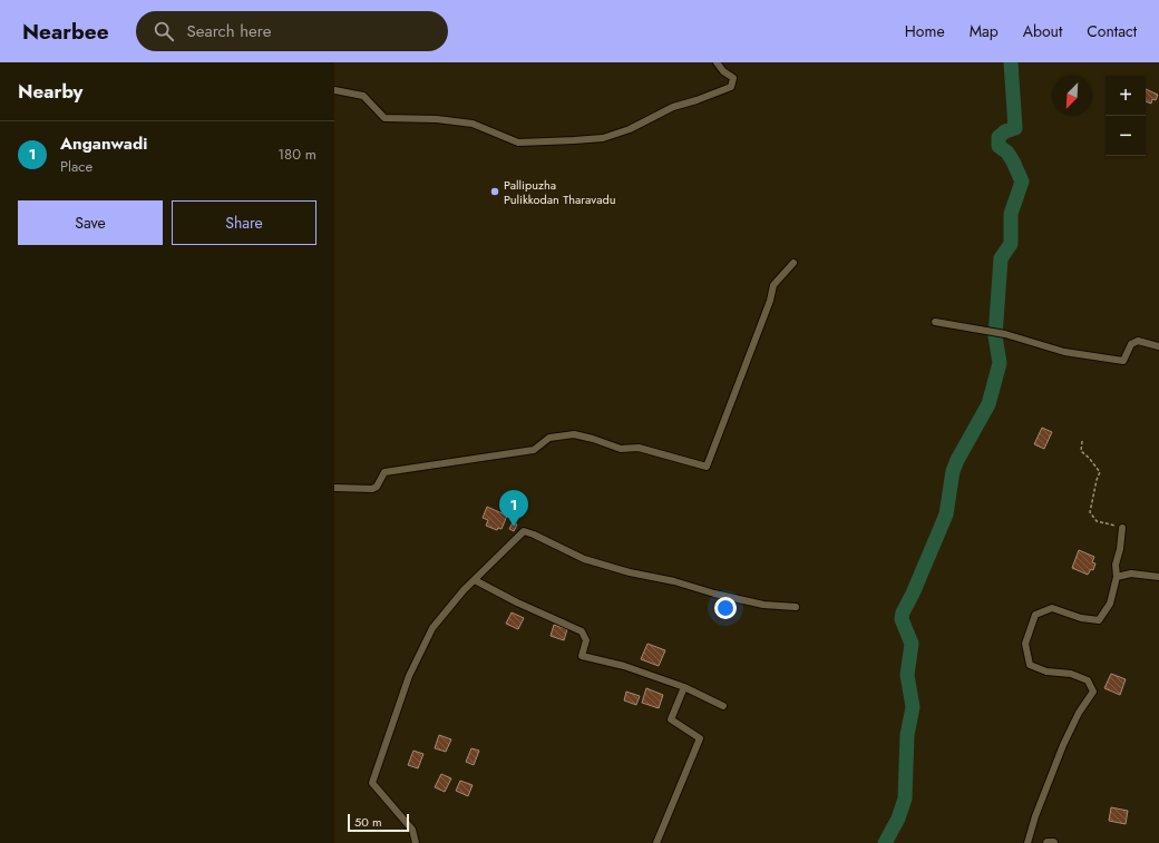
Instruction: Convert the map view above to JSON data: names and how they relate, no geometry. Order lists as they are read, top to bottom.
{
  "places": ["Pallipuzha Pulikkodan Tharavadu"],
  "scale_bar": "50 m",
  "north": "bottom left",
  "page": {
    "header": "Nearbee",
    "search": "Search here",
    "nav": [
      "Home",
      "Map",
      "About",
      "Contact"
    ],
    "heading": "Nearby",
    "map_buttons": ["+", "−"],
    "list": [
      {
        "mark": "1",
        "name": "Anganwadi",
        "note": "Place",
        "value": "180 m"
      }
    ],
    "buttons": ["Save", "Share"],
    "pins": "1",
    "scale": "50 m"
  }
}
